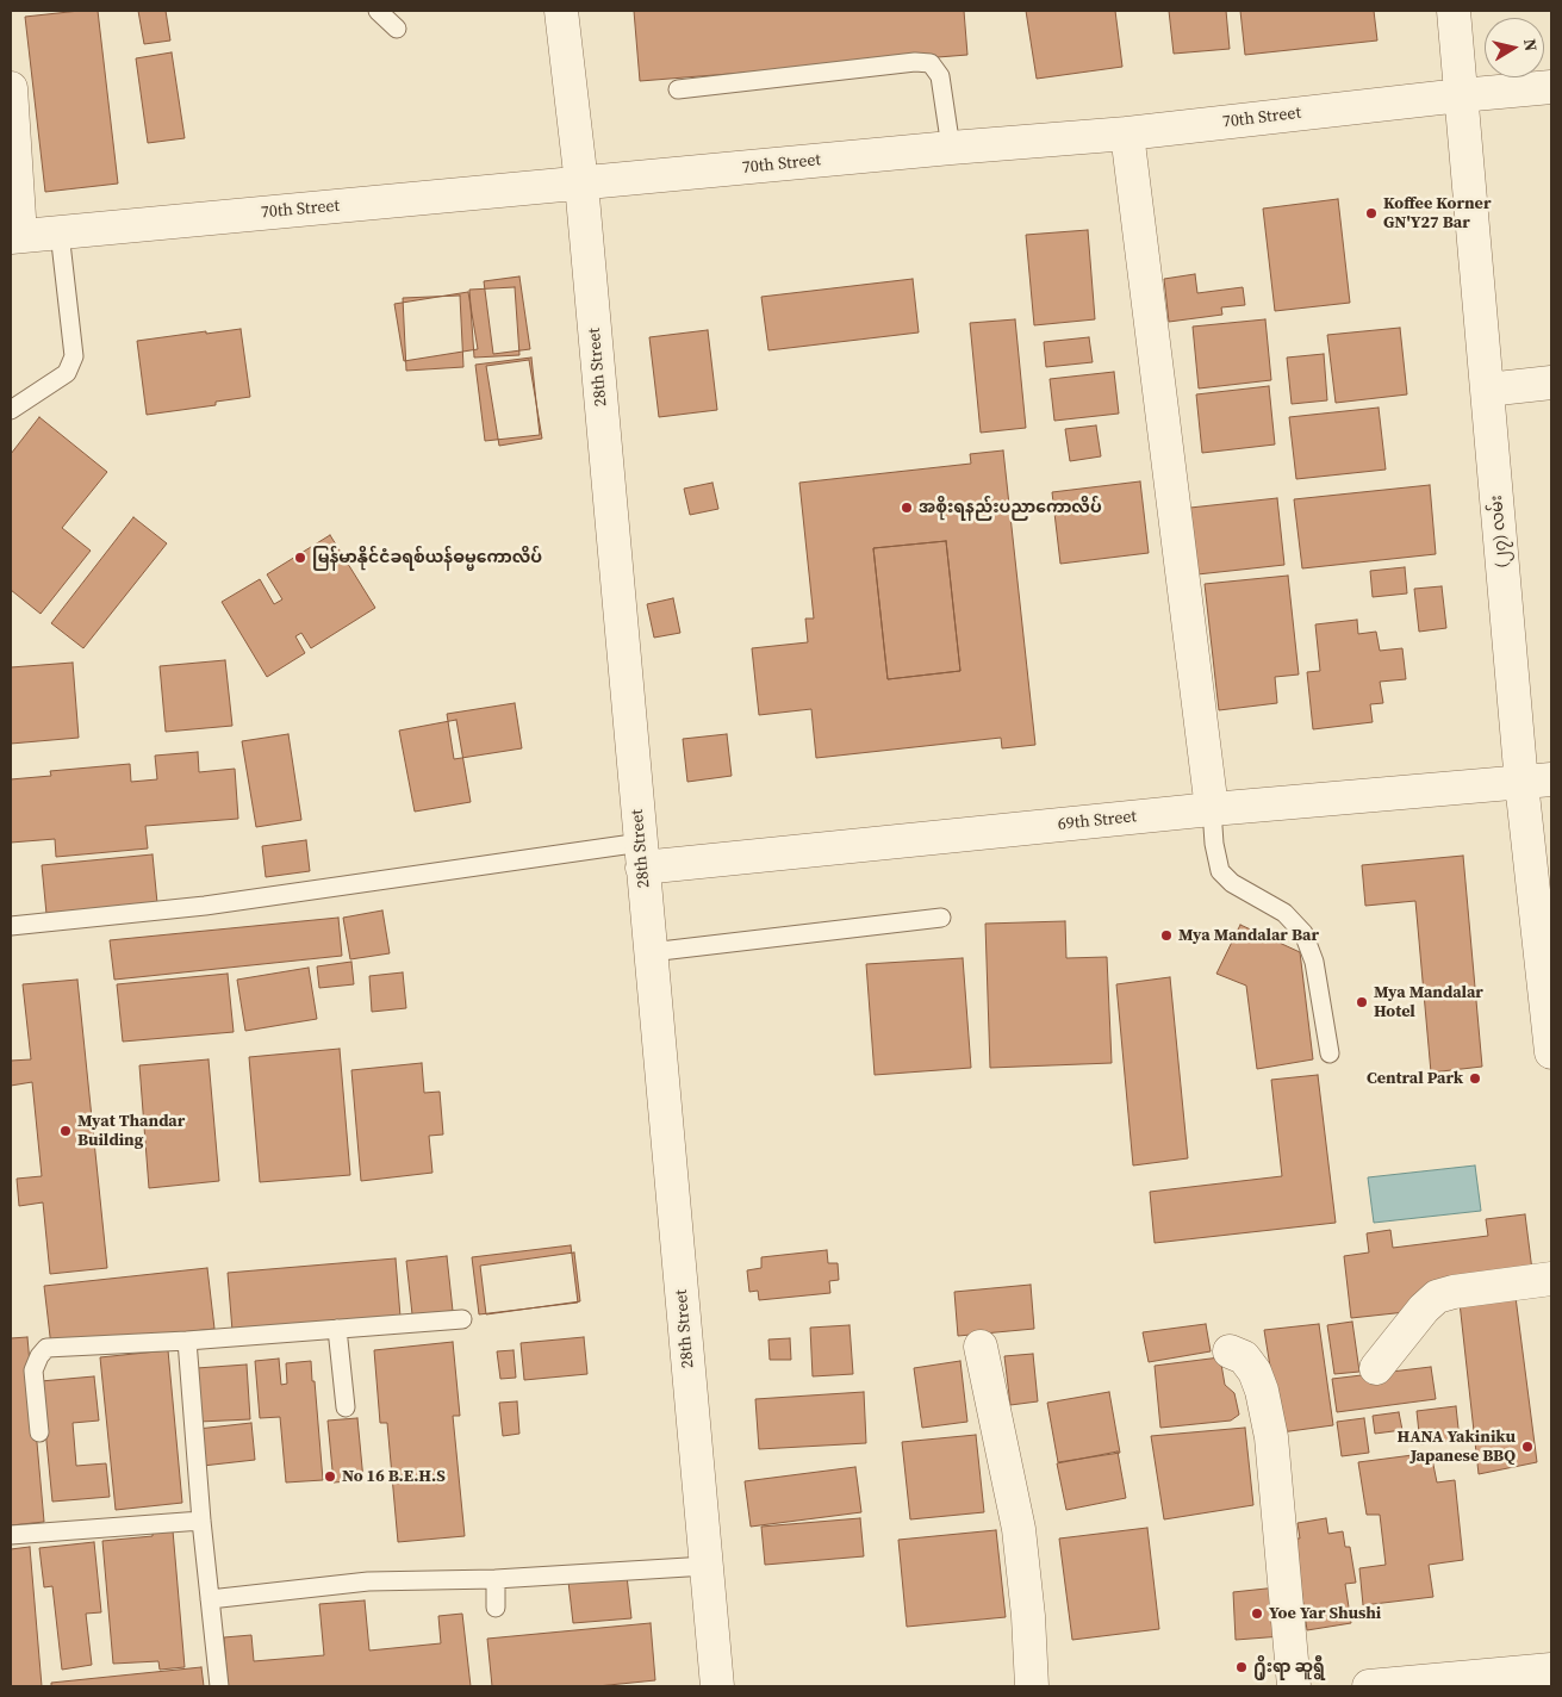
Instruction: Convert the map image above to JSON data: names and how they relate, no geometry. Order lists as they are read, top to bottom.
{
  "streets": {
    "street": [
      "70th Street",
      "28th Street",
      "(၂၇) လမ်း",
      "69th Street"
    ]
  },
  "crossings": [
    ["70th Street", "28th Street"],
    ["70th Street", "(၂၇) လမ်း"],
    ["28th Street", "69th Street"],
    ["(၂၇) လမ်း", "69th Street"]
  ],
  "places": [
    "Koffee Korner GN'Y27 Bar",
    "အစိုးရနည်းပညာကောလိပ်",
    "မြန်မာနိုင်ငံခရစ်ယန်ဓမ္မကောလိပ်",
    "Mya Mandalar Bar",
    "Mya Mandalar Hotel",
    "Central Park",
    "Myat Thandar Building",
    "HANA Yakiniku Japanese BBQ",
    "No 16 B.E.H.S",
    "Yoe Yar Shushi",
    "႐ိုးရာ ဆူရွီ"
  ],
  "north": "right"
}
